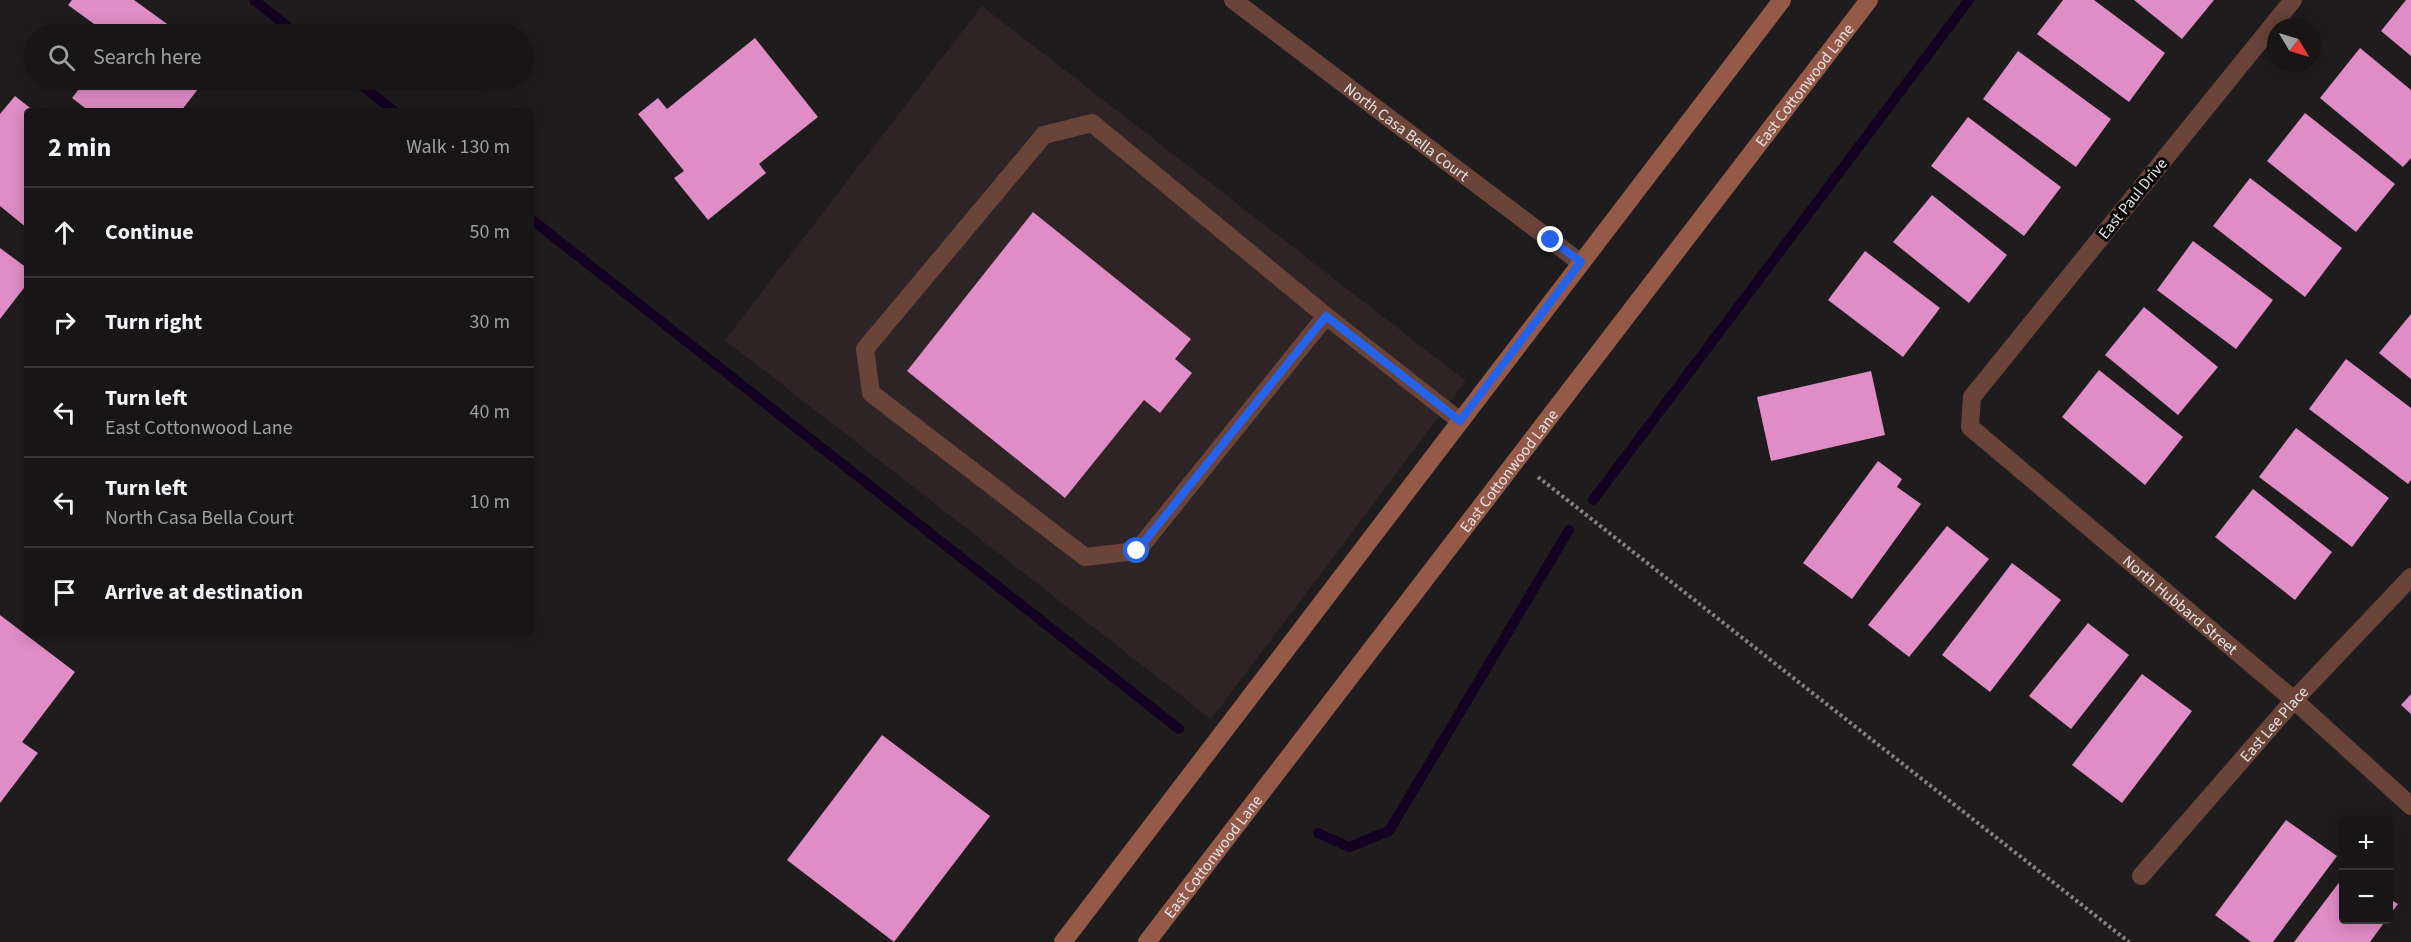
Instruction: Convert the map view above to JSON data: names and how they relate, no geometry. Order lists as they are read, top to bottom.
{
  "streets": {
    "main road": ["East Cottonwood Lane"],
    "street": [
      "North Casa Bella Court",
      "East Paul Drive",
      "North Hubbard Street",
      "East Lee Place"
    ]
  },
  "crossings": [
    ["East Paul Drive", "North Hubbard Street"],
    ["North Hubbard Street", "East Lee Place"]
  ],
  "north": "bottom right",
  "page": {
    "search": "Search here",
    "heading": ["2 min", "Walk · 130 m"],
    "list": [
      ["Continue", "50 m"],
      ["Turn right", "30 m"],
      ["Turn left", "East Cottonwood Lane", "40 m"],
      ["Turn left", "North Casa Bella Court", "10 m"],
      "Arrive at destination"
    ],
    "map_buttons": ["+", "−"]
  }
}
